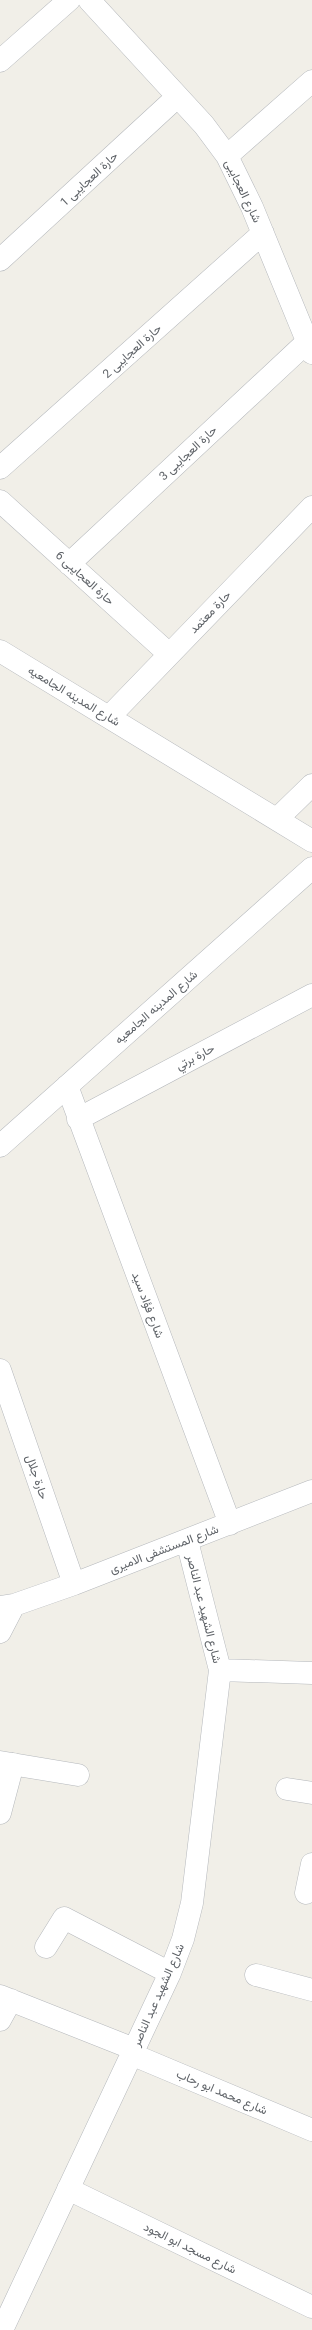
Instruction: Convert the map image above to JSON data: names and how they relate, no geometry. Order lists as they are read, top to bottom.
{
  "streets": {
    "street": [
      "حارة العجايبى 1",
      "شارع العجايبى",
      "حارة العجايبى 2",
      "حارة العجايبى 3",
      "حارة العجايبى 6",
      "حارة معتمد",
      "شارع المدينه الجامعيه",
      "حارة برتي",
      "شارع فؤاد سيد",
      "حارة جلال",
      "شارع المستشفى الاميرى",
      "شارع الشهيد عبد الناصر",
      "شارع محمد ابو رحاب",
      "شارع مسجد ابو الجود"
    ]
  },
  "crossings": [
    ["حارة العجايبى 1", "شارع العجايبى"],
    ["شارع العجايبى", "حارة العجايبى 2"],
    ["شارع العجايبى", "حارة العجايبى 3"],
    ["حارة العجايبى 3", "حارة العجايبى 6"],
    ["حارة العجايبى 6", "حارة معتمد"],
    ["حارة معتمد", "شارع المدينه الجامعيه"],
    ["شارع المدينه الجامعيه", "شارع فؤاد سيد"],
    ["حارة برتي", "شارع فؤاد سيد"],
    ["شارع فؤاد سيد", "شارع المستشفى الاميرى"],
    ["حارة جلال", "شارع المستشفى الاميرى"],
    ["شارع المستشفى الاميرى", "شارع الشهيد عبد الناصر"],
    ["شارع الشهيد عبد الناصر", "شارع محمد ابو رحاب"],
    ["شارع الشهيد عبد الناصر", "شارع مسجد ابو الجود"]
  ]
}
